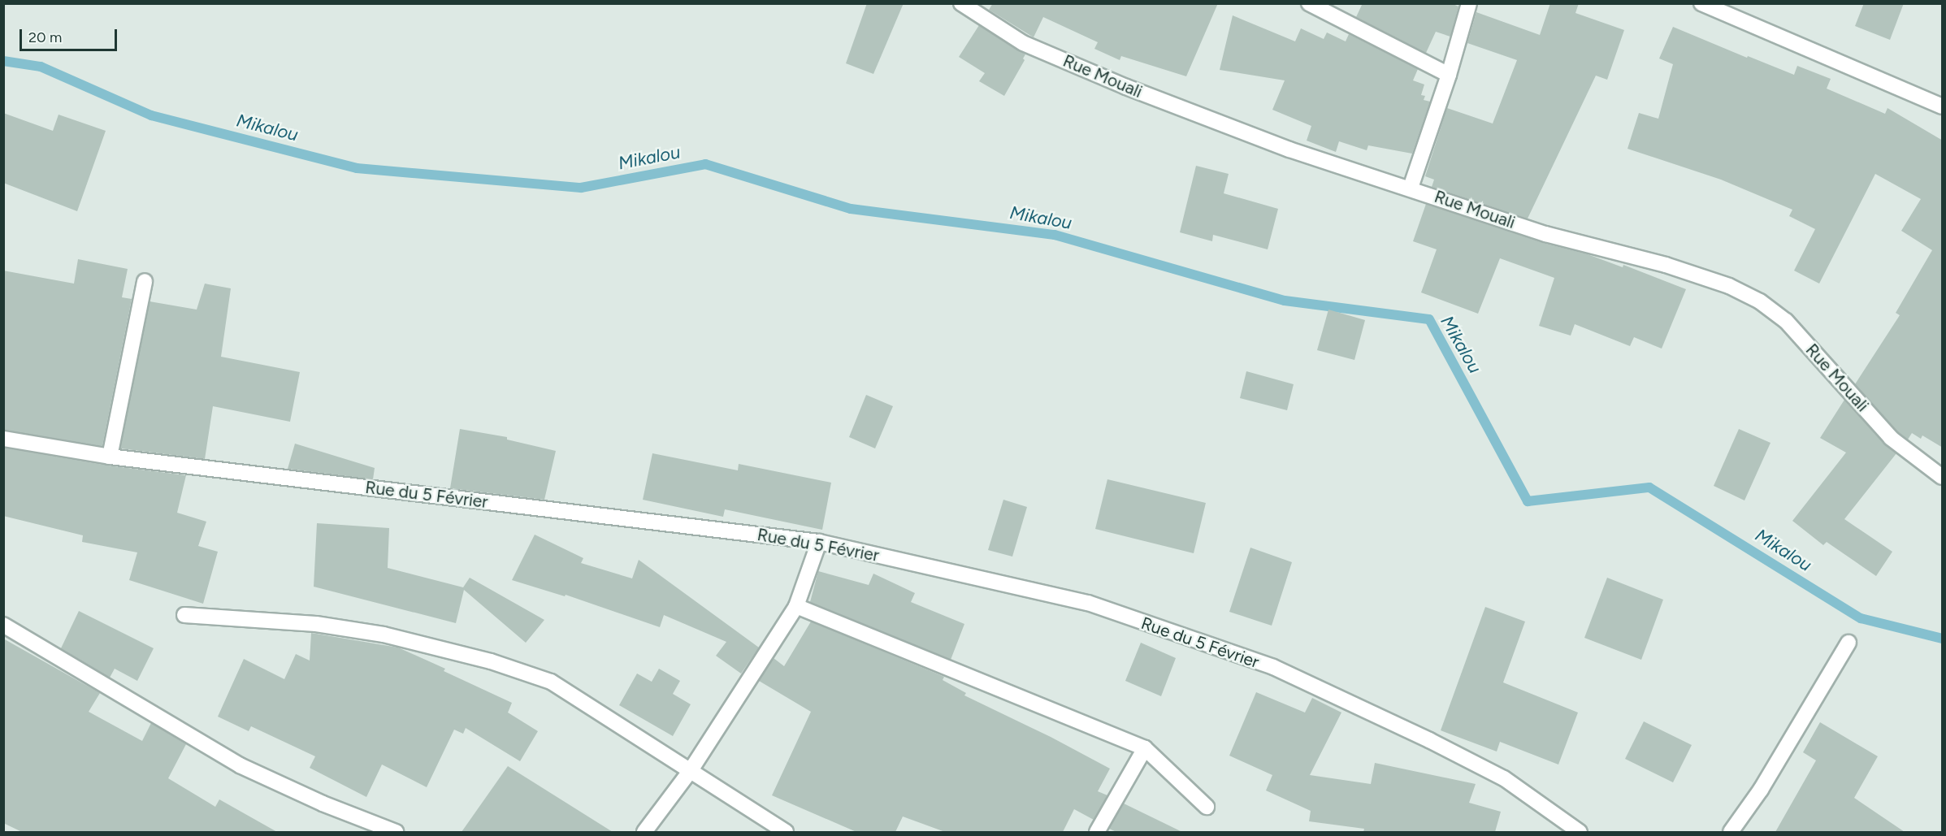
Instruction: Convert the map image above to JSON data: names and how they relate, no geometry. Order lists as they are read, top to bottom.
{
  "streets": {
    "street": ["Rue Mouali", "Rue du 5 Février"]
  },
  "water": ["Mikalou"],
  "scale_bar": "20 m"
}
